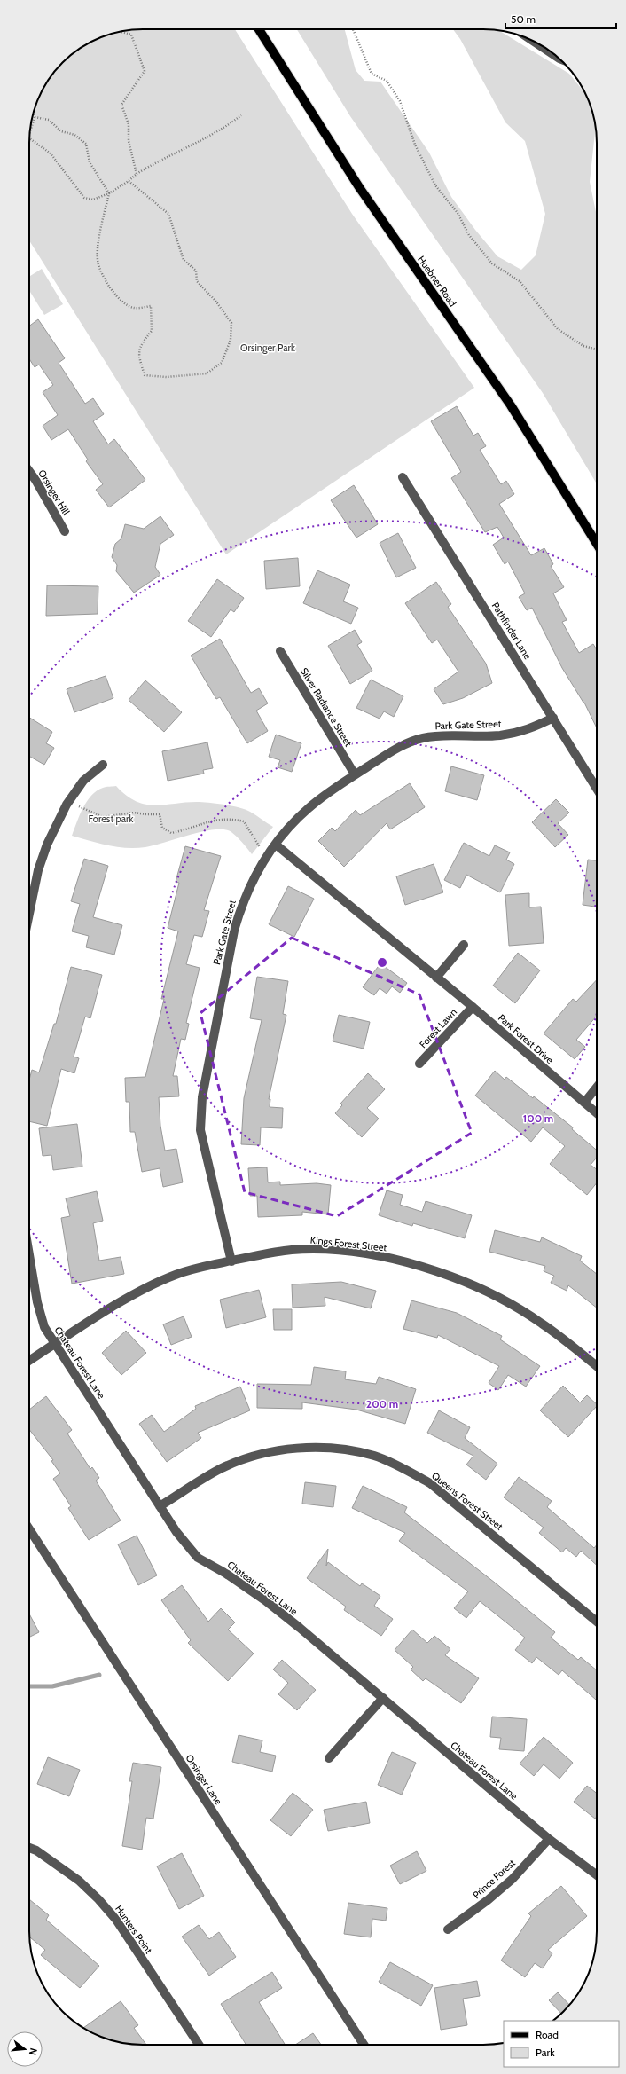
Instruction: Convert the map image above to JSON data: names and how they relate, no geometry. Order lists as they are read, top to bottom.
{
  "streets": {
    "main road": ["Huebner Road"],
    "street": [
      "Orsinger Hill",
      "Pathfinder Lane",
      "Silver Radiance Street",
      "Park Gate Street",
      "Forest Lawn",
      "Park Forest Drive",
      "Kings Forest Street",
      "Chateau Forest Lane",
      "Queens Forest Street",
      "Orsinger Lane",
      "Prince Forest",
      "Hunters Point"
    ]
  },
  "crossings": [
    ["Pathfinder Lane", "Park Gate Street"],
    ["Silver Radiance Street", "Park Gate Street"],
    ["Park Gate Street", "Park Forest Drive"],
    ["Park Gate Street", "Kings Forest Street"],
    ["Forest Lawn", "Park Forest Drive"],
    ["Kings Forest Street", "Chateau Forest Lane"],
    ["Chateau Forest Lane", "Queens Forest Street"],
    ["Chateau Forest Lane", "Prince Forest"]
  ],
  "parks": ["Orsinger Park", "Forest park"],
  "legend": ["Road", "Park"],
  "scale_bar": "50 m",
  "north": "right",
  "rings": ["100 m", "200 m"]
}
